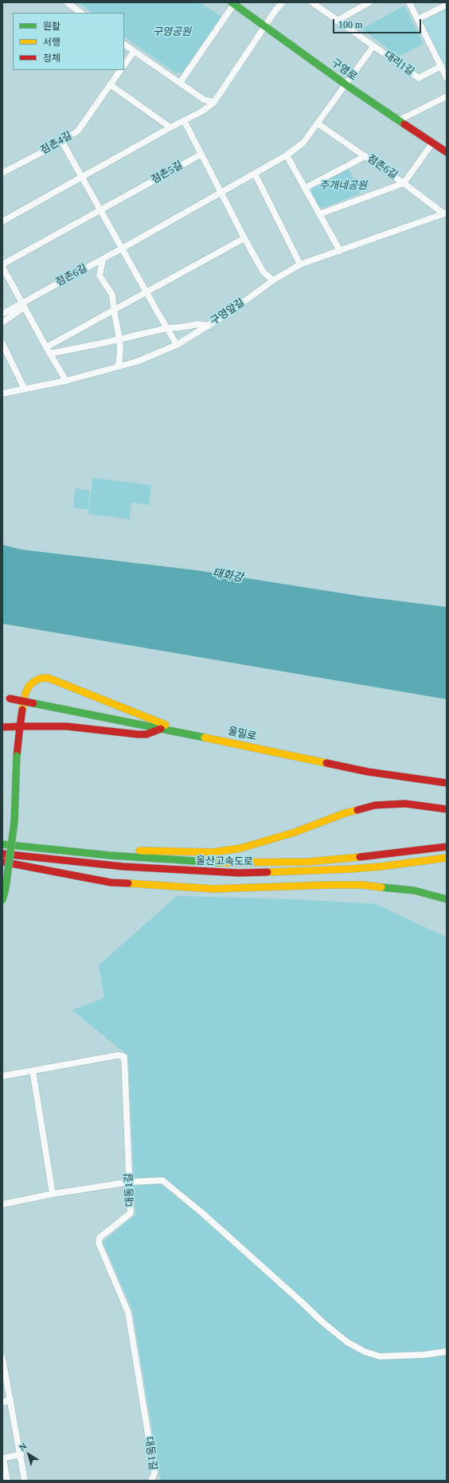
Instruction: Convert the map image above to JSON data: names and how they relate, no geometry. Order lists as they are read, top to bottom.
{
  "streets": {
    "main road": ["구영로", "울밀로", "울산고속도로"],
    "street": [
      "대리1길",
      "점촌4길",
      "점촌6길",
      "점촌5길",
      "구영앞길",
      "대동1길"
    ]
  },
  "crossings": [
    ["대리1길", "구영로"],
    ["대리1길", "점촌6길"],
    ["구영로", "점촌6길"],
    ["점촌6길", "점촌5길"]
  ],
  "water": ["태화강"],
  "parks": ["구영공원", "주개네공원"],
  "legend": ["원활", "서행", "정체"],
  "scale_bar": "100 m",
  "north": "top left"
}
